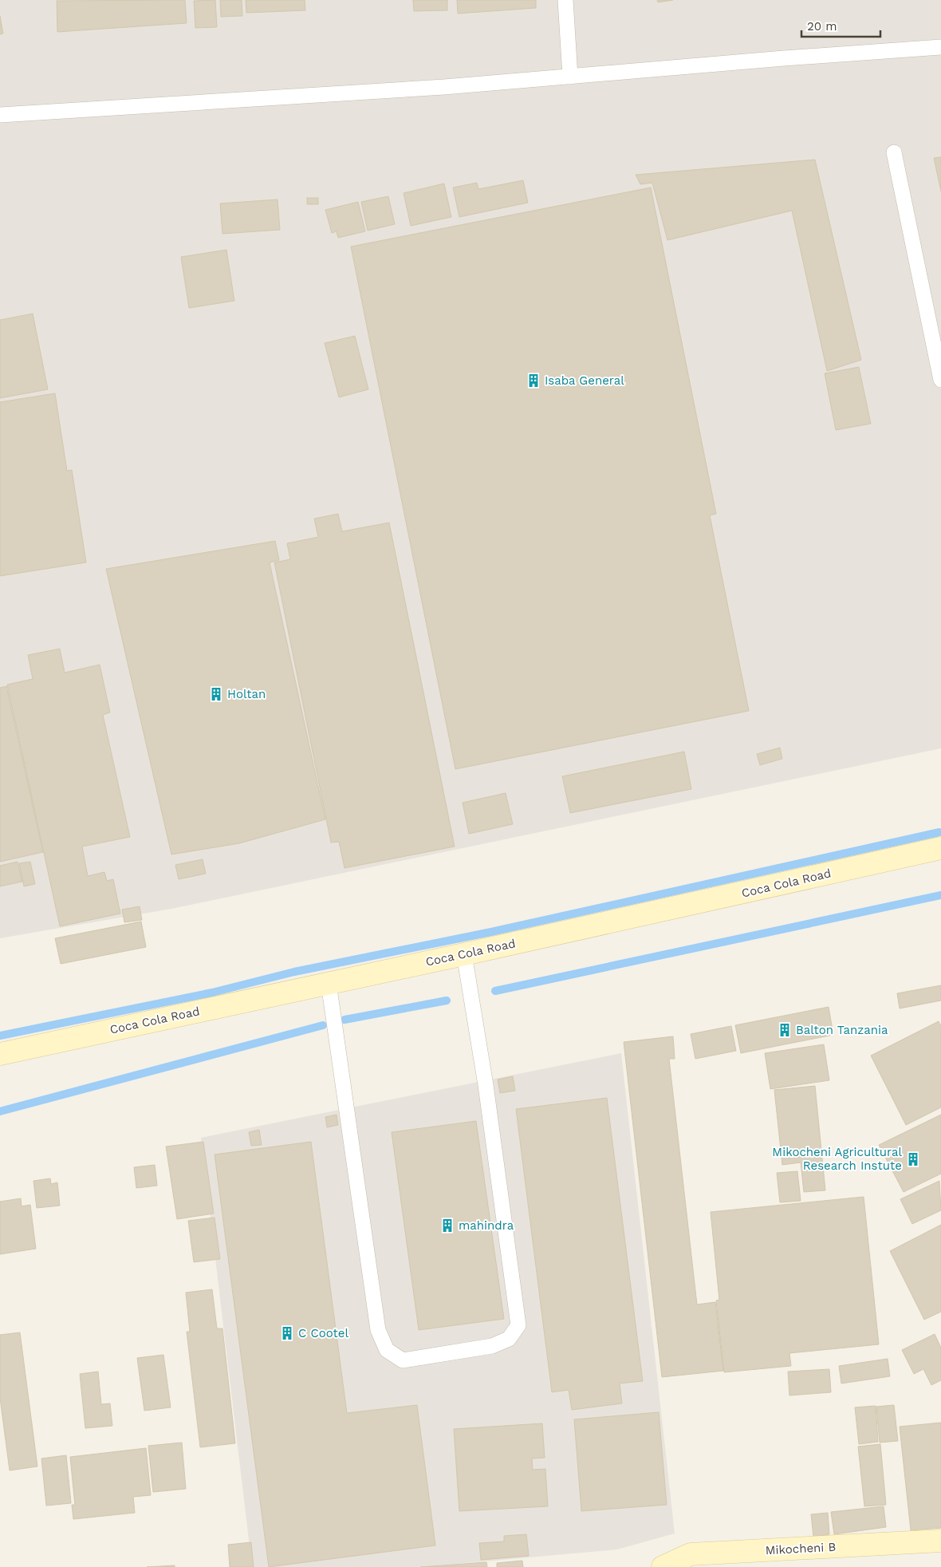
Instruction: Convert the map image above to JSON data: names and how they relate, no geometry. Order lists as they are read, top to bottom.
{
  "streets": {
    "main road": ["Coca Cola Road", "Mikocheni B"]
  },
  "places": {
    "building": [
      "Isaba General",
      "Holtan",
      "Balton Tanzania",
      "Mikocheni Agricultural Research Instute",
      "mahindra",
      "C Cootel"
    ]
  },
  "scale_bar": "20 m"
}
